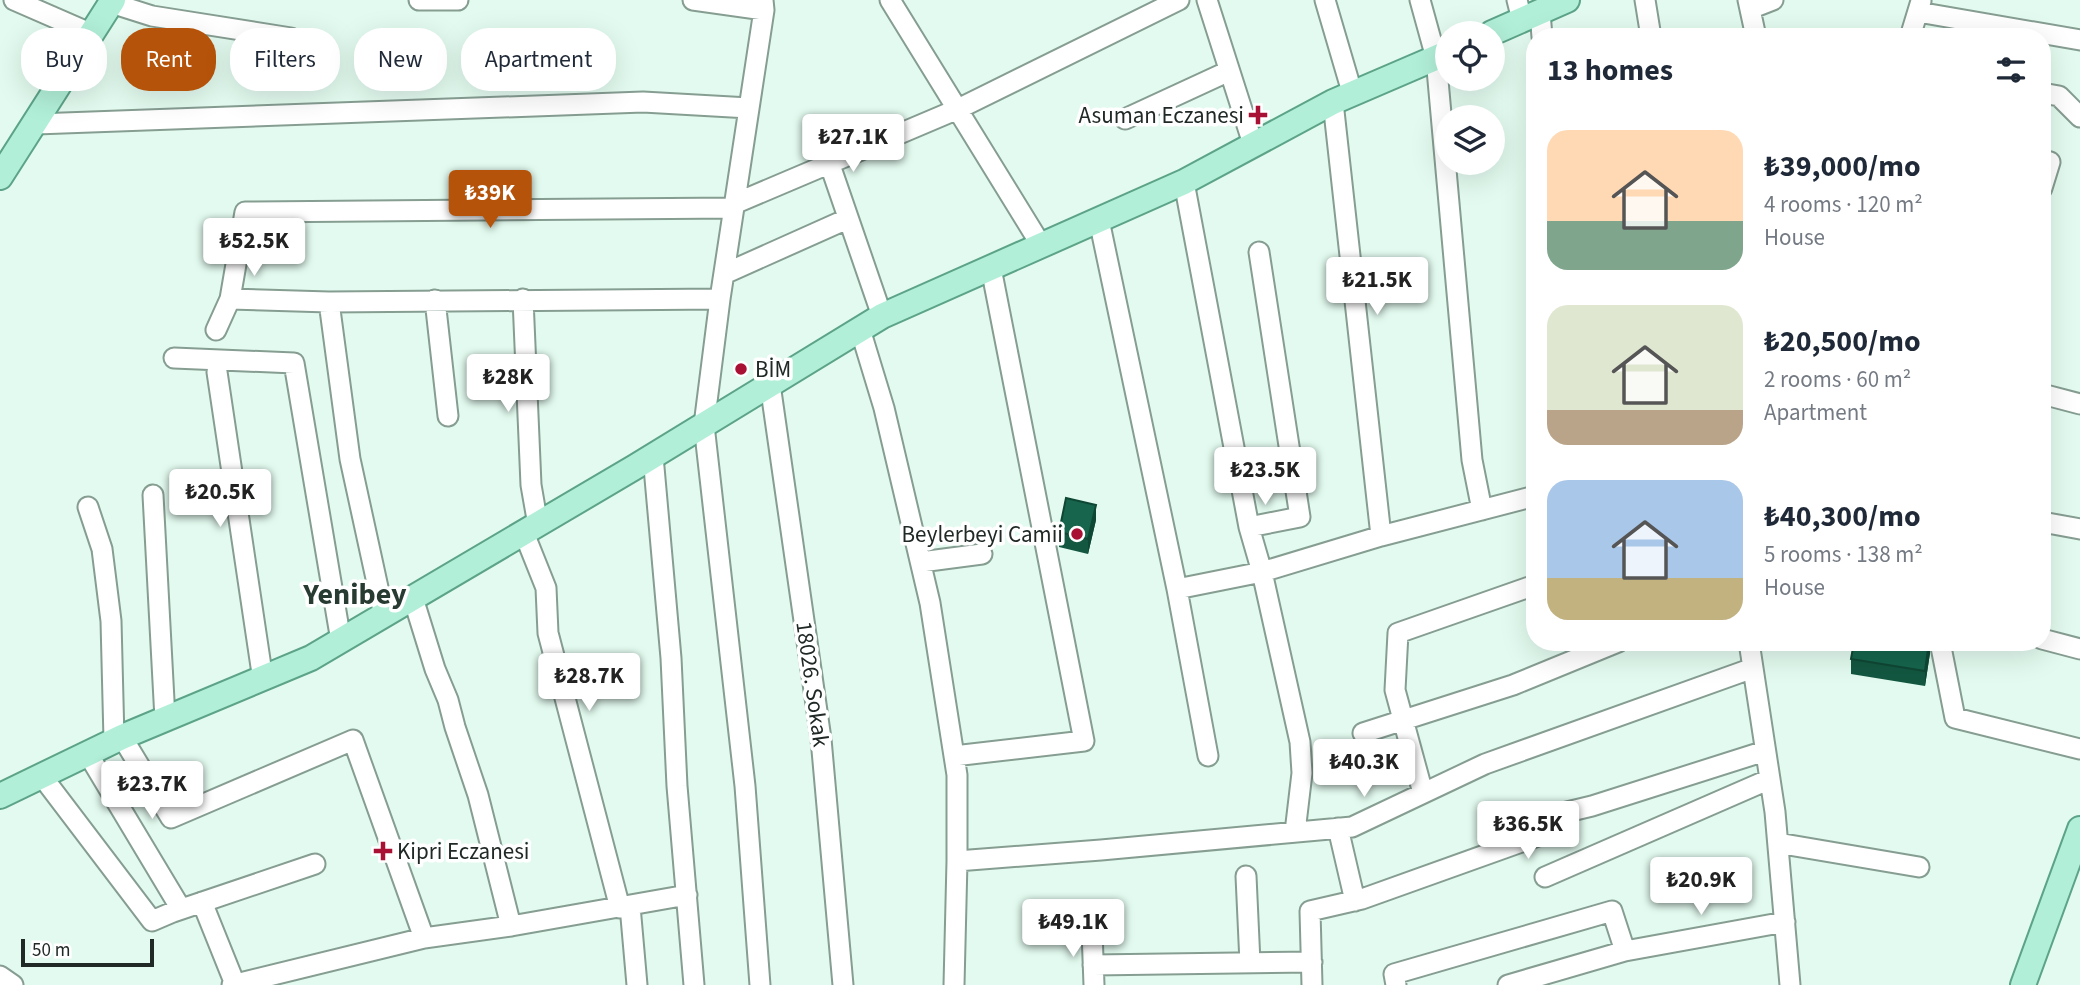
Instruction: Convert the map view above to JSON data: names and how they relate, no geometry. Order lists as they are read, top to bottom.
{
  "streets": {
    "street": ["18026. Sokak"]
  },
  "districts": ["Yenibey"],
  "places": {
    "health": ["Asuman Eczanesi", "Kipri Eczanesi"],
    "other": ["BİM", "Beylerbeyi Camii"]
  },
  "scale_bar": "50 m",
  "page": {
    "chip": [
      "Buy",
      "Rent",
      "Filters",
      "New",
      "Apartment"
    ],
    "heading": "13 homes",
    "list": [
      {
        "name": "₺39,000/mo",
        "note": "4 rooms · 120 m² · House"
      },
      {
        "name": "₺20,500/mo",
        "note": "2 rooms · 60 m² · Apartment"
      },
      {
        "name": "₺40,300/mo",
        "note": "5 rooms · 138 m² · House"
      }
    ],
    "price": [
      "₺27.1K",
      "₺39K",
      "₺52.5K",
      "₺21.5K",
      "₺28K",
      "₺23.5K",
      "₺20.5K",
      "₺28.7K",
      "₺40.3K",
      "₺23.7K",
      "₺36.5K",
      "₺20.9K",
      "₺49.1K"
    ],
    "scale": "50 m"
  }
}
